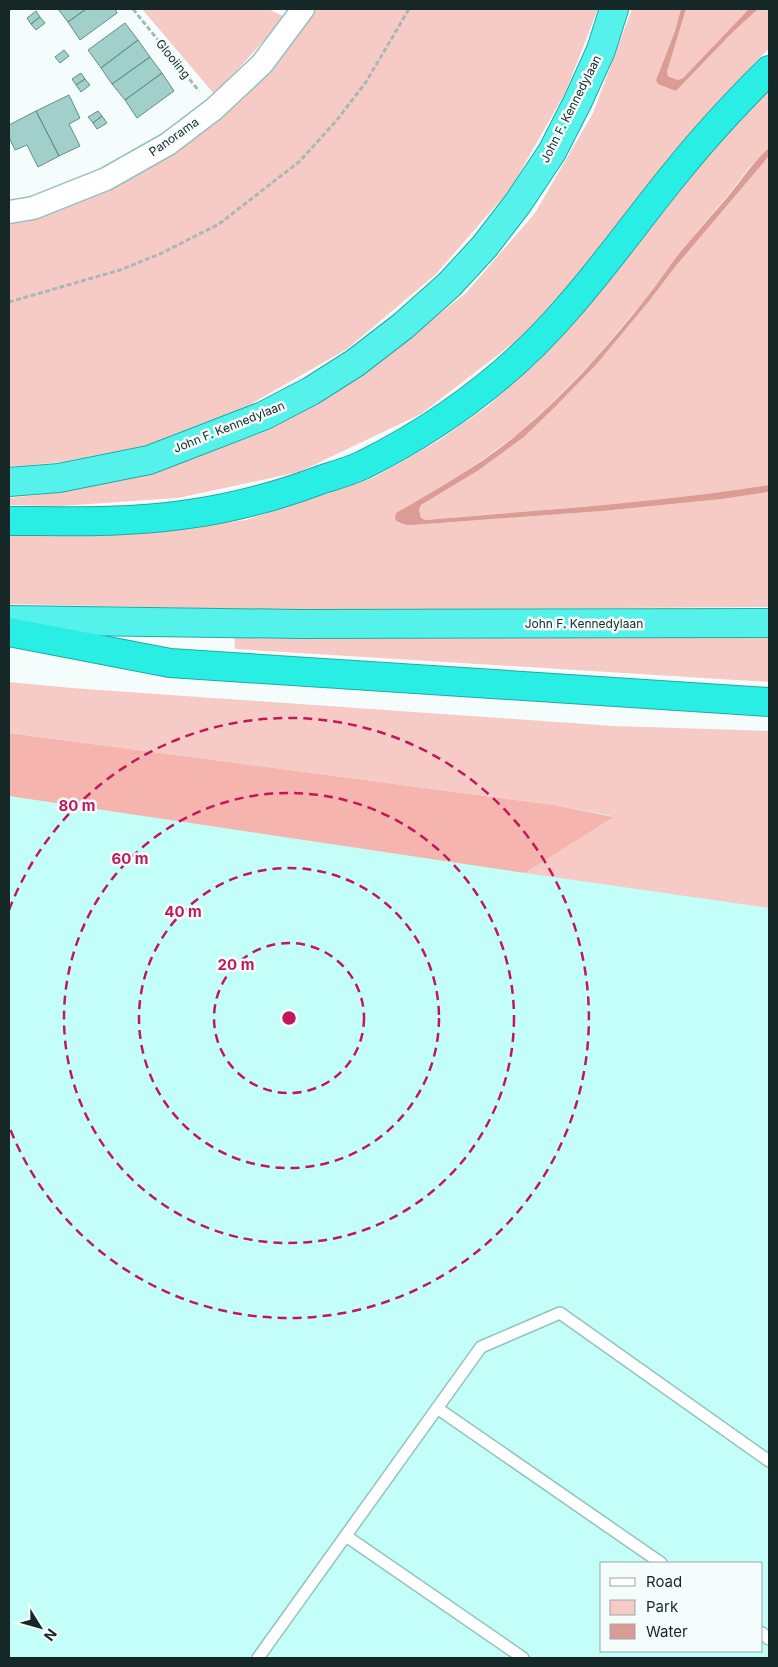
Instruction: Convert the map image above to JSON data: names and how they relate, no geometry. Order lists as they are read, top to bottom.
{
  "streets": {
    "highway": ["John F. Kennedylaan"],
    "street": ["Panorama"],
    "path": ["Glooiing"]
  },
  "crossings": [
    ["Glooiing", "Panorama"]
  ],
  "legend": ["Road", "Park", "Water"],
  "north": "bottom right",
  "rings": [
    "80 m",
    "60 m",
    "40 m",
    "20 m"
  ]
}
